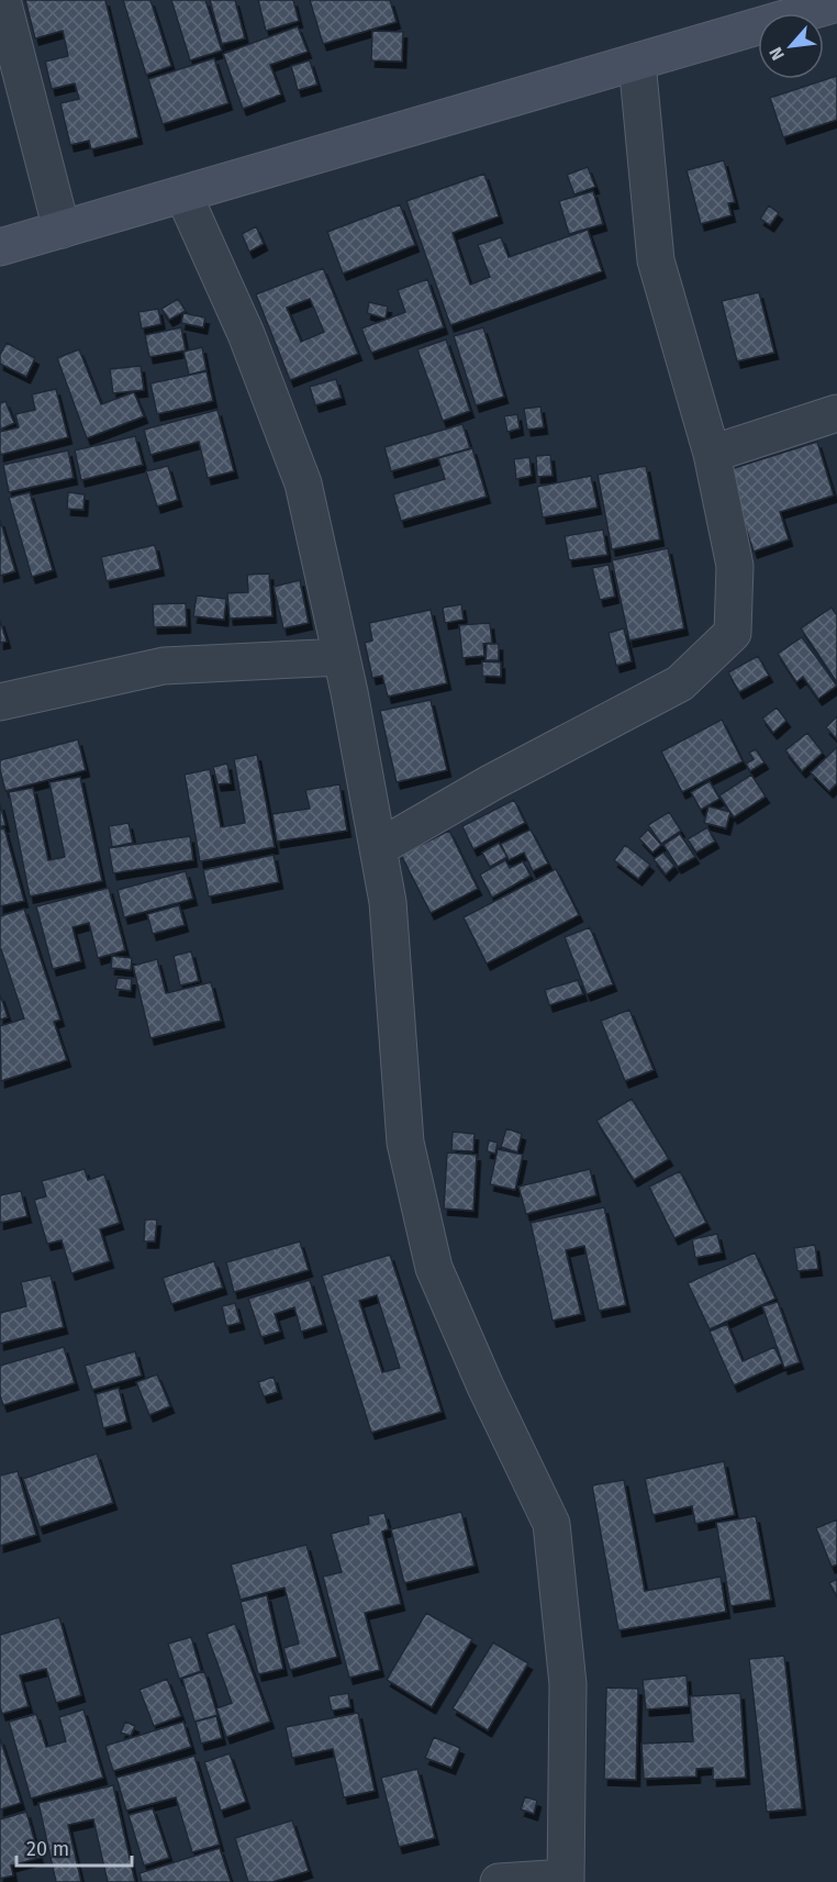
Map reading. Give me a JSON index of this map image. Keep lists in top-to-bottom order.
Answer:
{
  "scale_bar": "20 m",
  "north": "bottom left"
}
